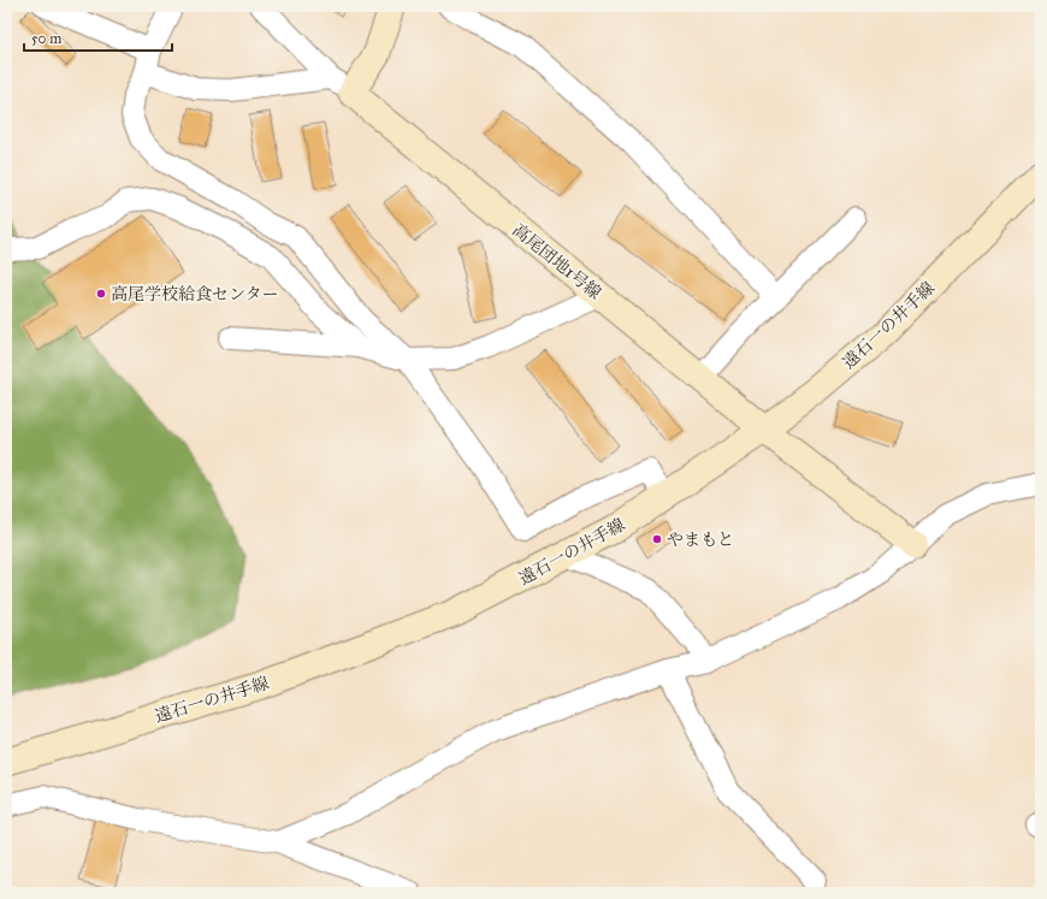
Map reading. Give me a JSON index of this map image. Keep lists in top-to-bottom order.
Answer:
{
  "streets": {
    "street": ["高尾団地1号線", "遠石一の井手線"]
  },
  "crossings": [
    ["高尾団地1号線", "遠石一の井手線"]
  ],
  "places": ["高尾学校給食センター", "やまもと"],
  "scale_bar": "50 m"
}
